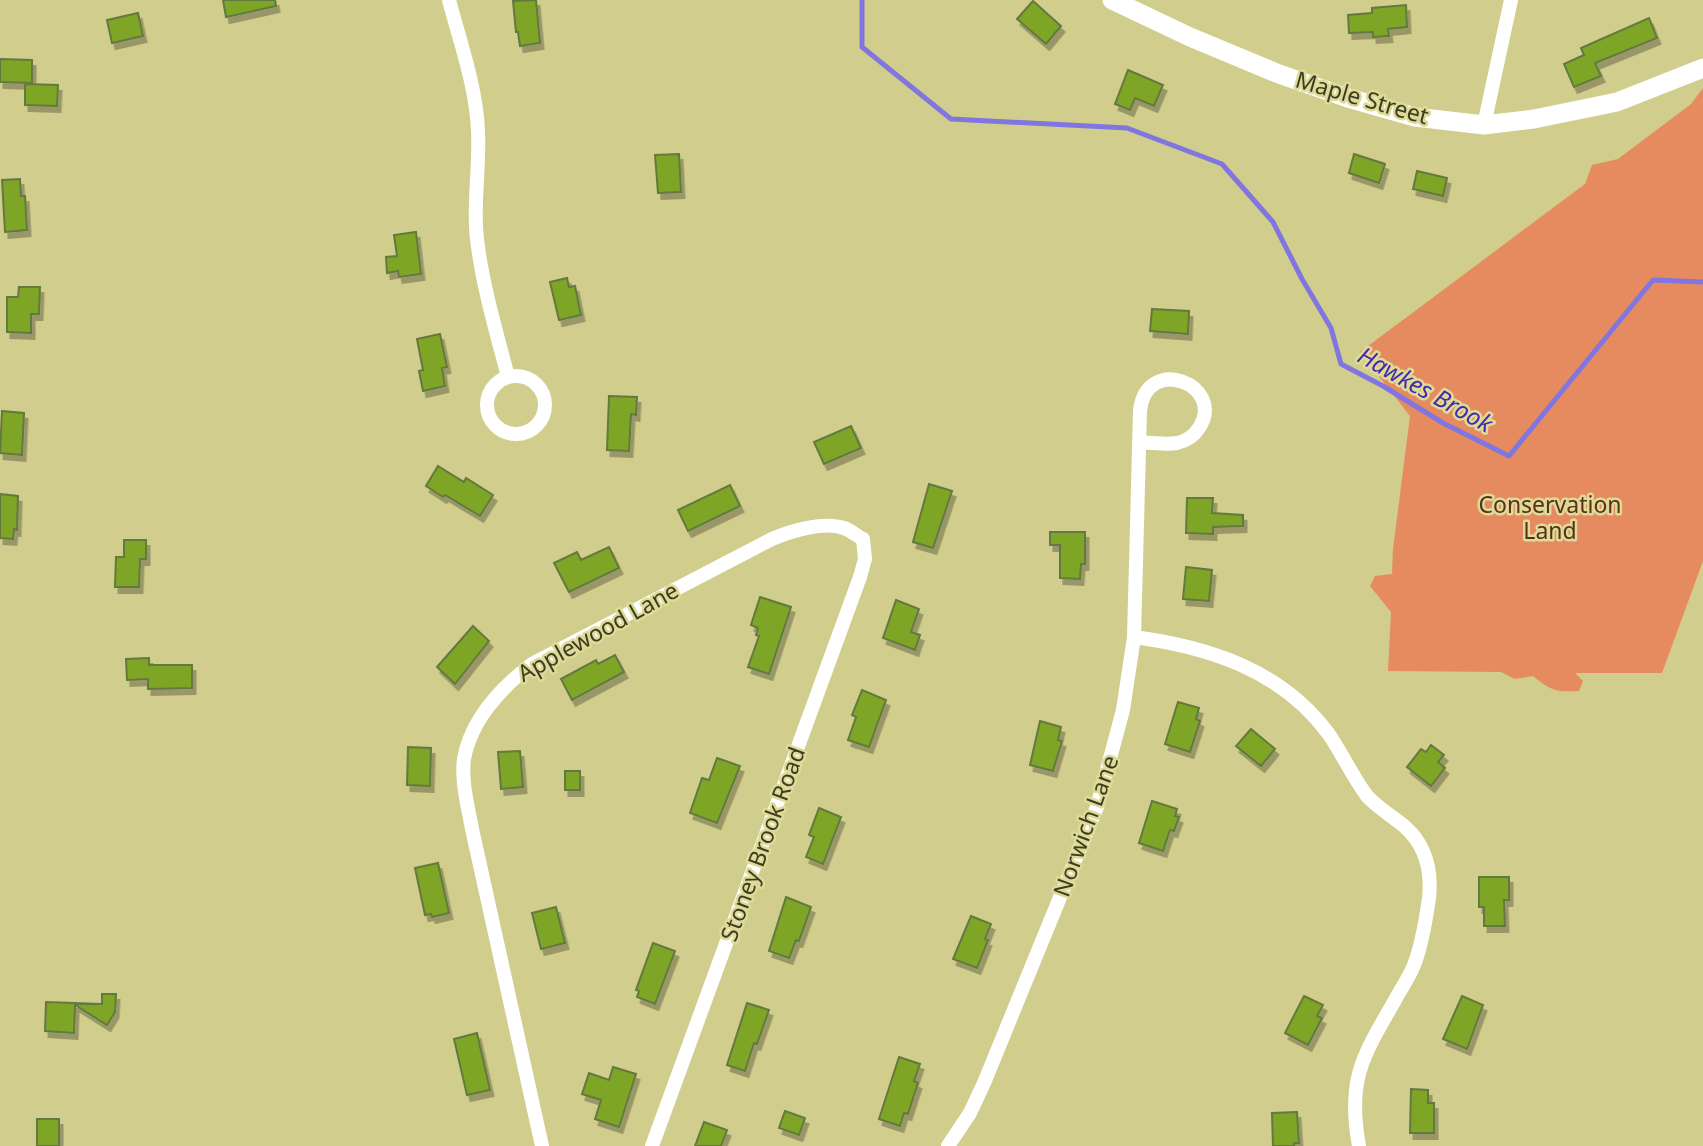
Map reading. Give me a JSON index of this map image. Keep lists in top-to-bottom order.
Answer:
{
  "streets": {
    "street": [
      "Maple Street",
      "Applewood Lane",
      "Norwich Lane",
      "Stoney Brook Road"
    ]
  },
  "crossings": [
    ["Applewood Lane", "Stoney Brook Road"]
  ],
  "water": ["Hawkes Brook"],
  "parks": ["Conservation Land"]
}
